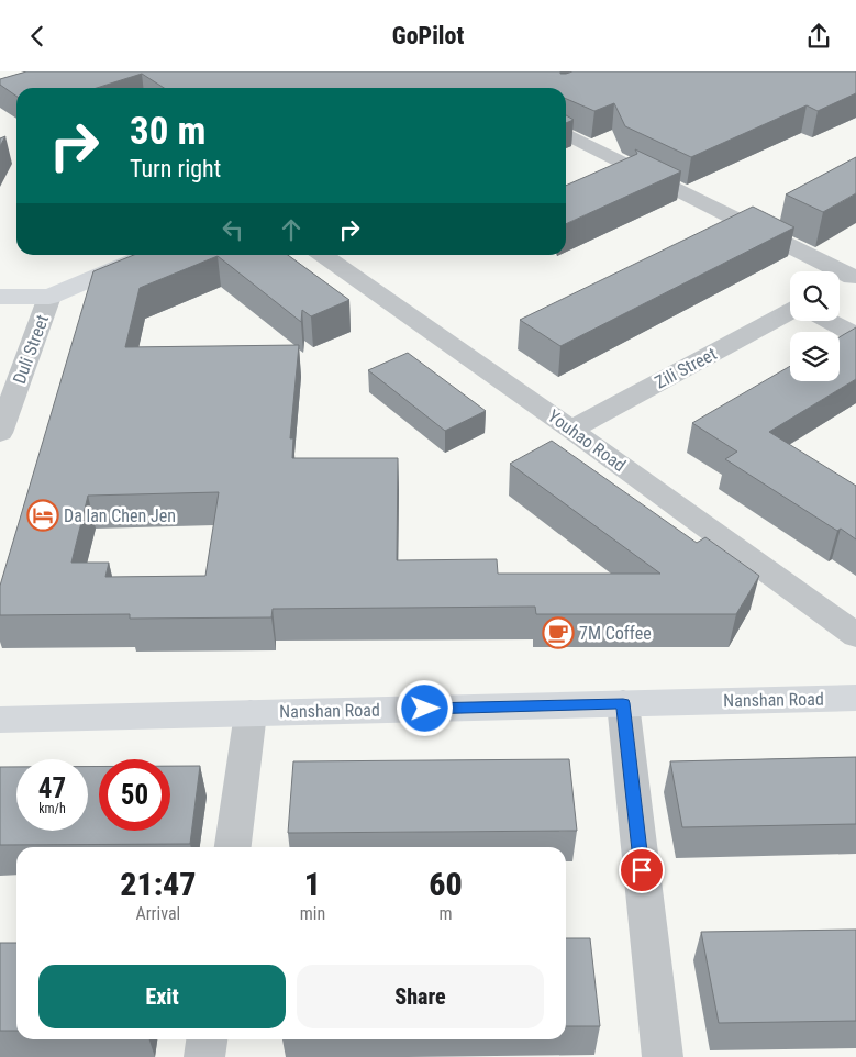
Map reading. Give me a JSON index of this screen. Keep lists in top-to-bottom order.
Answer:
{
  "streets": {
    "main road": ["Nanshan Road"],
    "street": ["Duli Street", "Zili Street", "Youhao Road"]
  },
  "crossings": [
    ["Zili Street", "Youhao Road"]
  ],
  "places": {
    "hotel": ["Da lan Chen Jen"],
    "cafe": ["7M Coffee"]
  },
  "page": {
    "header": "GoPilot",
    "turn": ["30 m", "Turn right"],
    "speed": "47 km/h",
    "limit": "50",
    "eta": [
      "21:47",
      "Arrival",
      "1",
      "min",
      "60",
      "m"
    ],
    "buttons": ["Exit", "Share"]
  }
}
